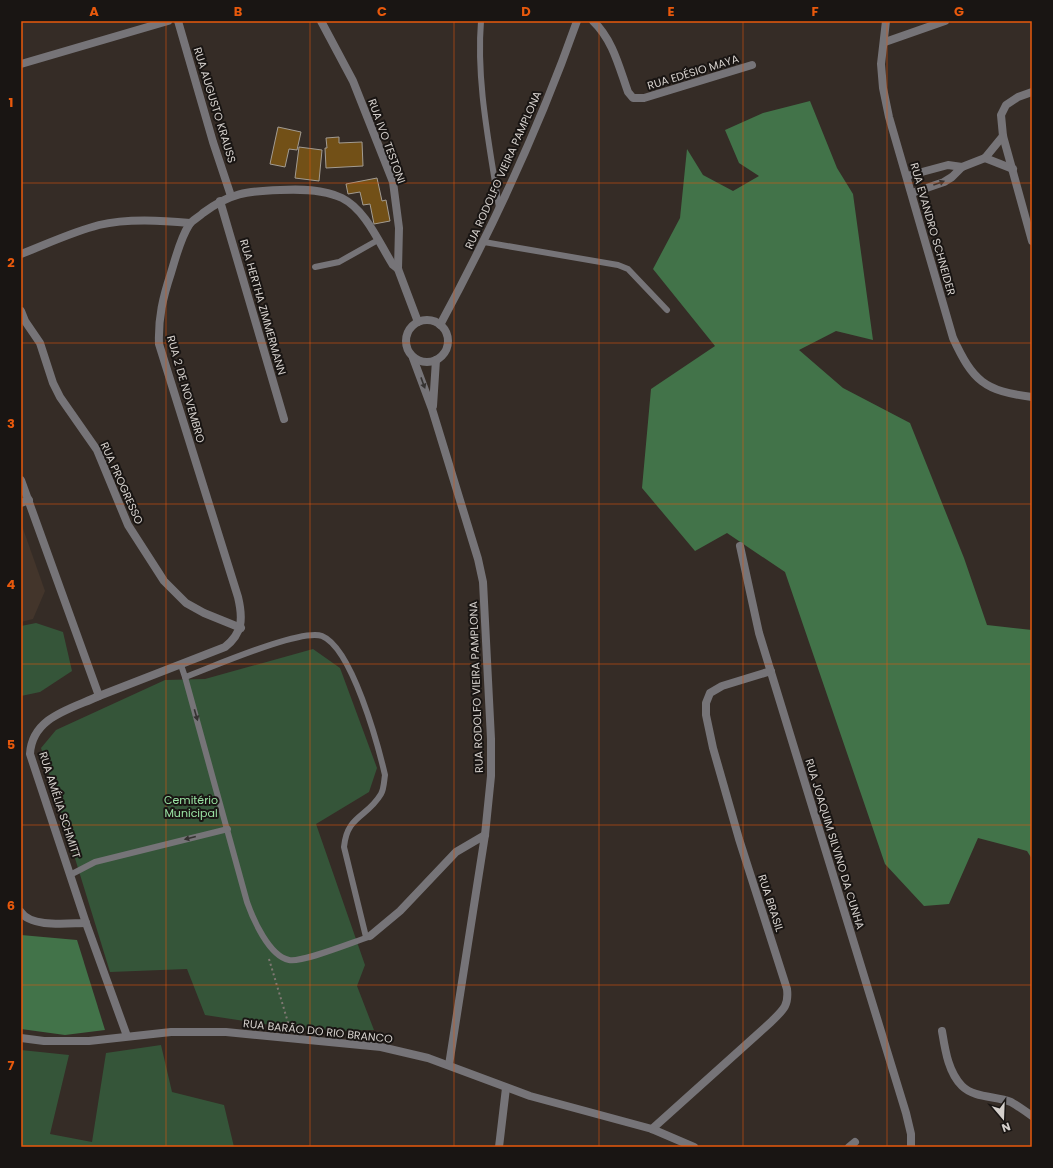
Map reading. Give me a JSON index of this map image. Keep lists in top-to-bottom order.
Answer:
{
  "streets": {
    "street": [
      "RUA EDÉSIO MAYA",
      "RUA AUGUSTO KRAUSS",
      "RUA IVO TESTONI",
      "RUA RODOLFO VIEIRA PAMPLONA",
      "RUA EVANDRO SCHNEIDER",
      "RUA HERTHA ZIMMERMANN",
      "RUA 2 DE NOVEMBRO",
      "RUA PROGRESSO",
      "RUA AMÉLIA SCHMITT",
      "RUA JOAQUIM SILVINO DA CUNHA",
      "RUA BRASIL",
      "RUA BARÃO DO RIO BRANCO"
    ]
  },
  "crossings": [
    ["RUA AUGUSTO KRAUSS", "RUA 2 DE NOVEMBRO"],
    ["RUA IVO TESTONI", "RUA RODOLFO VIEIRA PAMPLONA"],
    ["RUA IVO TESTONI", "RUA 2 DE NOVEMBRO"],
    ["RUA RODOLFO VIEIRA PAMPLONA", "RUA BARÃO DO RIO BRANCO"],
    ["RUA HERTHA ZIMMERMANN", "RUA 2 DE NOVEMBRO"],
    ["RUA 2 DE NOVEMBRO", "RUA PROGRESSO"],
    ["RUA AMÉLIA SCHMITT", "RUA BARÃO DO RIO BRANCO"],
    ["RUA JOAQUIM SILVINO DA CUNHA", "RUA BRASIL"],
    ["RUA BRASIL", "RUA BARÃO DO RIO BRANCO"]
  ],
  "parks": ["Cemitério Municipal"],
  "north": "bottom",
  "grid": {
    "columns": [
      "A",
      "B",
      "C",
      "D",
      "E",
      "F",
      "G"
    ],
    "rows": [
      "1",
      "2",
      "3",
      "4",
      "5",
      "6",
      "7"
    ]
  }
}
